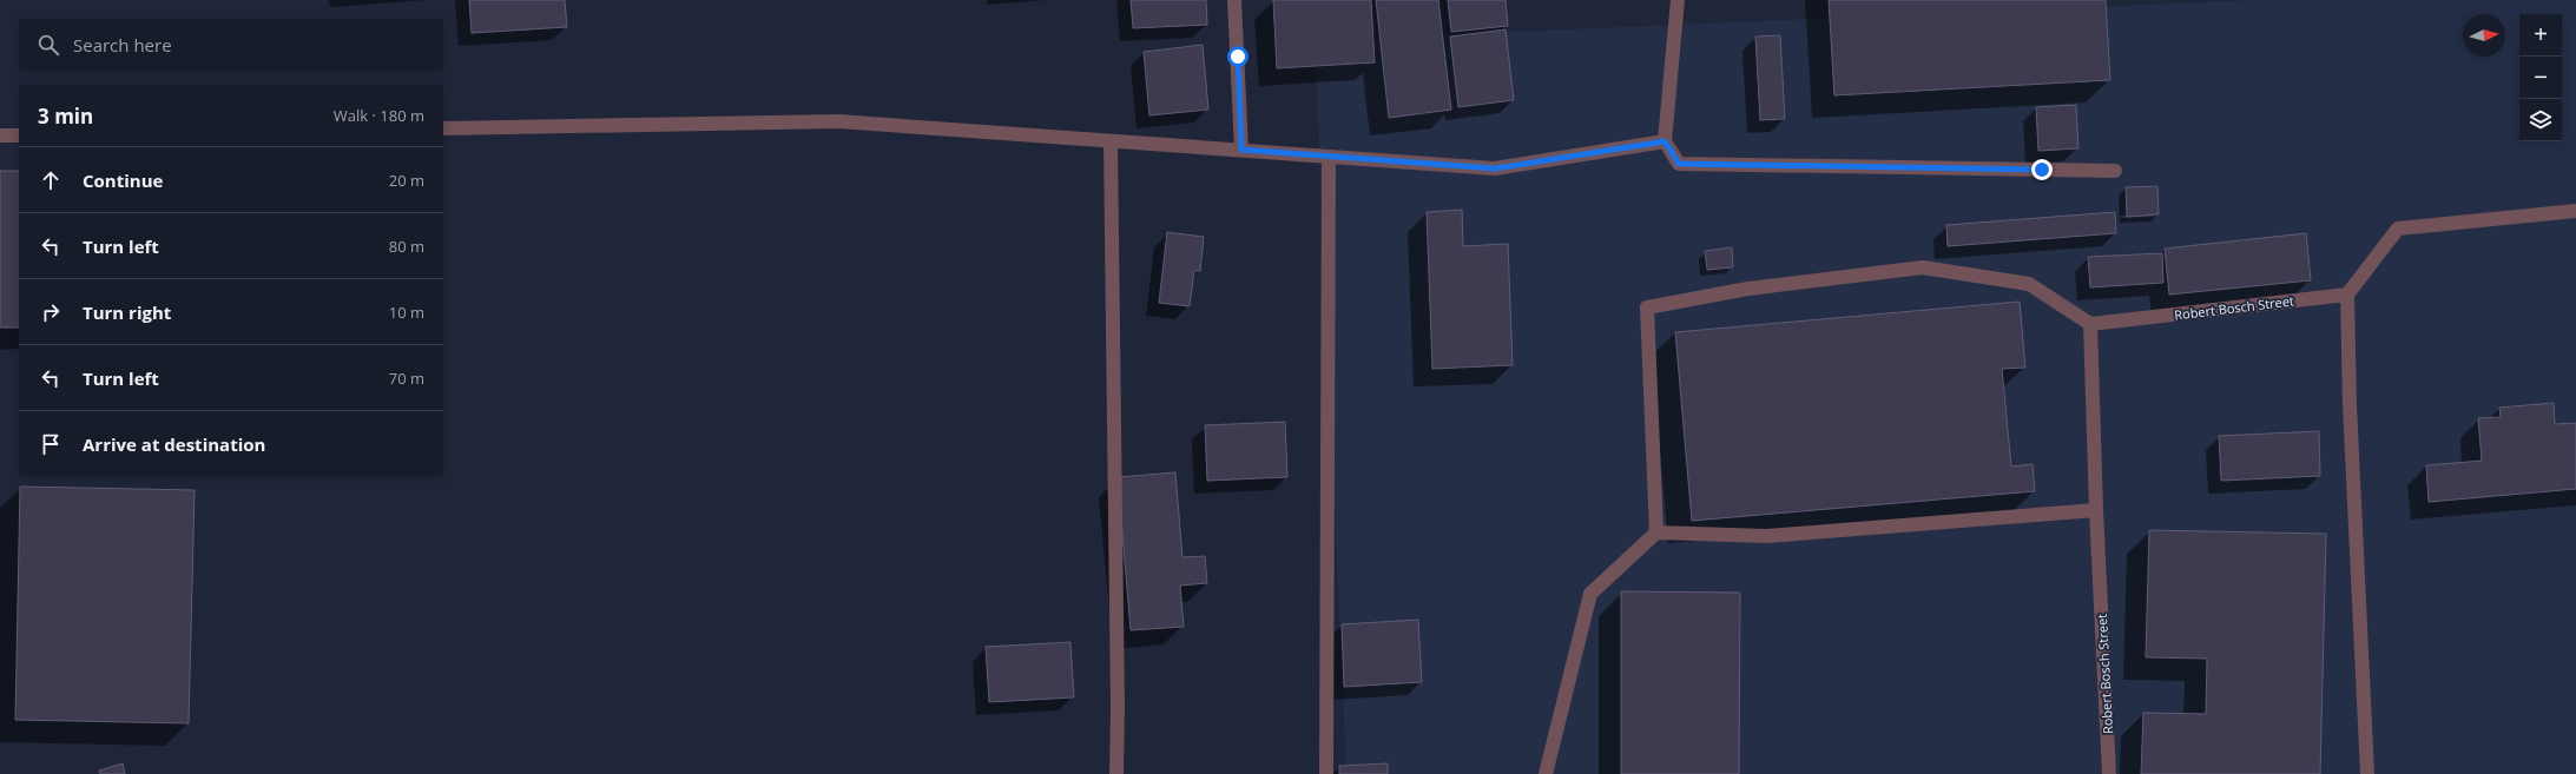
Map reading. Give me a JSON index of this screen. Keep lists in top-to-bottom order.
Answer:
{
  "streets": {
    "street": ["Robert Bosch Street"]
  },
  "north": "right",
  "page": {
    "map_buttons": ["+", "−"],
    "search": "Search here",
    "heading": ["3 min", "Walk · 180 m"],
    "list": [
      ["Continue", "20 m"],
      ["Turn left", "80 m"],
      ["Turn right", "10 m"],
      ["Turn left", "70 m"],
      "Arrive at destination"
    ]
  }
}
